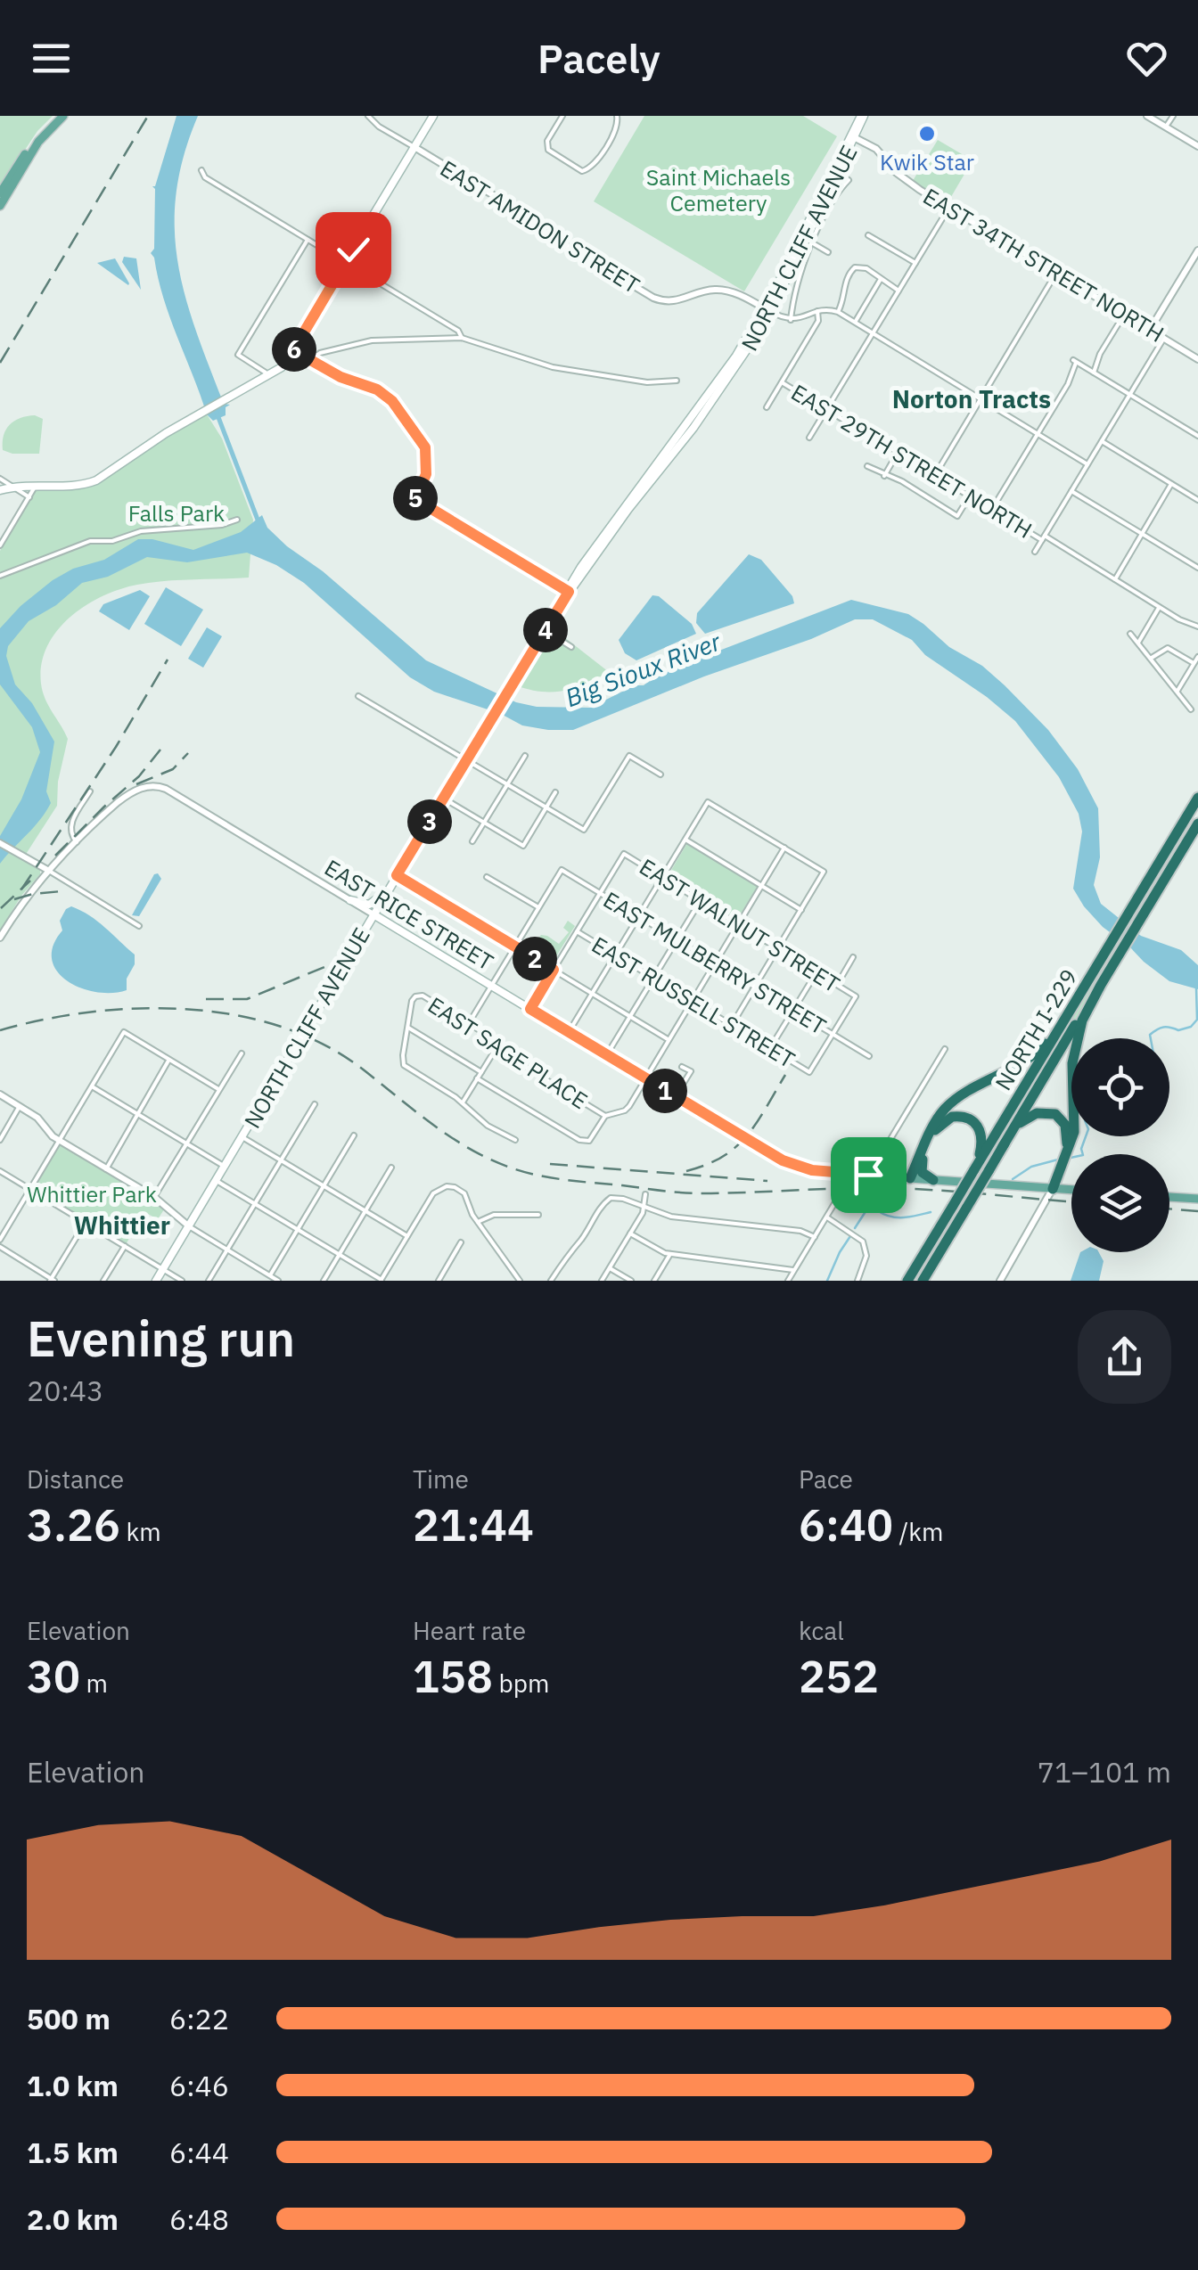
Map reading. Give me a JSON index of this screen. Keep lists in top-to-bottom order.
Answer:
{
  "streets": {
    "highway": ["NORTH I-229"],
    "main road": ["NORTH CLIFF AVENUE", "EAST RICE STREET"],
    "street": [
      "EAST AMIDON STREET",
      "EAST 34TH STREET NORTH",
      "EAST 29TH STREET NORTH",
      "EAST WALNUT STREET",
      "EAST MULBERRY STREET",
      "EAST RUSSELL STREET",
      "EAST SAGE PLACE"
    ]
  },
  "crossings": [
    ["EAST AMIDON STREET", "NORTH CLIFF AVENUE"],
    ["NORTH CLIFF AVENUE", "EAST 34TH STREET NORTH"],
    ["NORTH CLIFF AVENUE", "EAST RICE STREET"],
    ["EAST WALNUT STREET", "EAST MULBERRY STREET"],
    ["EAST WALNUT STREET", "EAST RUSSELL STREET"],
    ["EAST MULBERRY STREET", "EAST RUSSELL STREET"]
  ],
  "districts": ["Norton Tracts", "Whittier"],
  "water": ["Big Sioux River"],
  "parks": ["Saint Michaels Cemetery", "Falls Park", "Whittier Park"],
  "places": ["Kwik Star"],
  "page": {
    "header": "Pacely",
    "pins": [
      "6",
      "5",
      "4",
      "3",
      "2",
      "1"
    ],
    "heading": ["Evening run", "20:43"],
    "stats": [
      ["Distance", "3.26 km"],
      ["Time", "21:44"],
      ["Pace", "6:40 /km"],
      ["Elevation", "30 m"],
      ["Heart rate", "158 bpm"],
      ["kcal", "252"]
    ],
    "chart": ["Elevation", "71–101 m"],
    "list": [
      {
        "name": "500 m",
        "note": "6:22"
      },
      {
        "name": "1.0 km",
        "note": "6:46"
      },
      {
        "name": "1.5 km",
        "note": "6:44"
      },
      {
        "name": "2.0 km",
        "note": "6:48"
      }
    ]
  }
}
